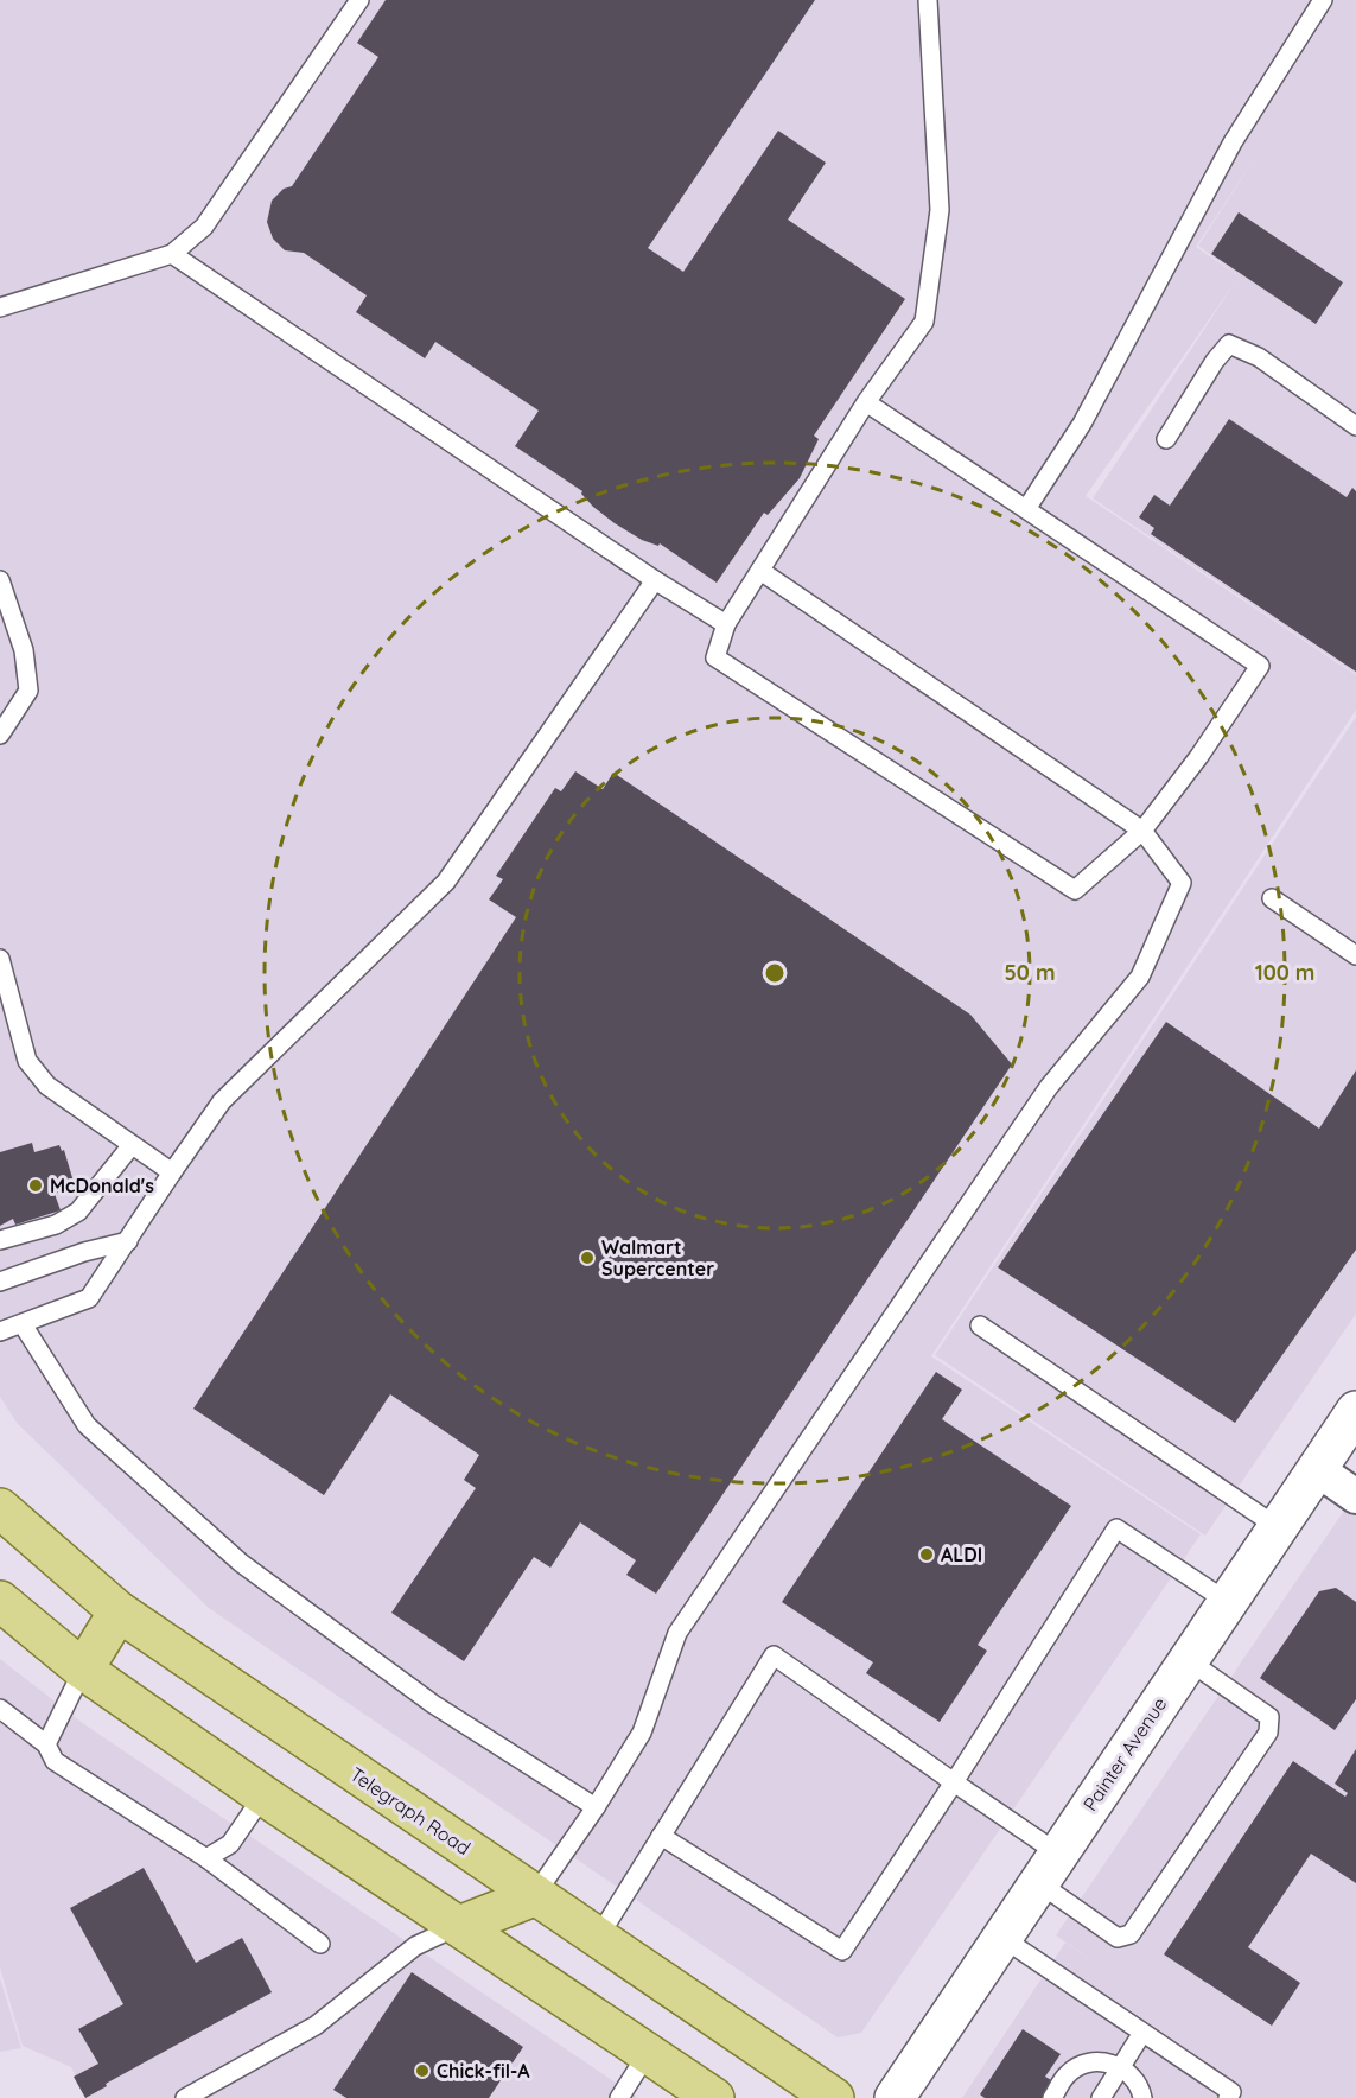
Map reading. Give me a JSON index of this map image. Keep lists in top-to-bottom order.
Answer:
{
  "streets": {
    "main road": ["Telegraph Road"],
    "street": ["Painter Avenue"]
  },
  "places": [
    "McDonald's",
    "Walmart Supercenter",
    "ALDI",
    "Chick-fil-A"
  ],
  "rings": ["50 m", "100 m"]
}
